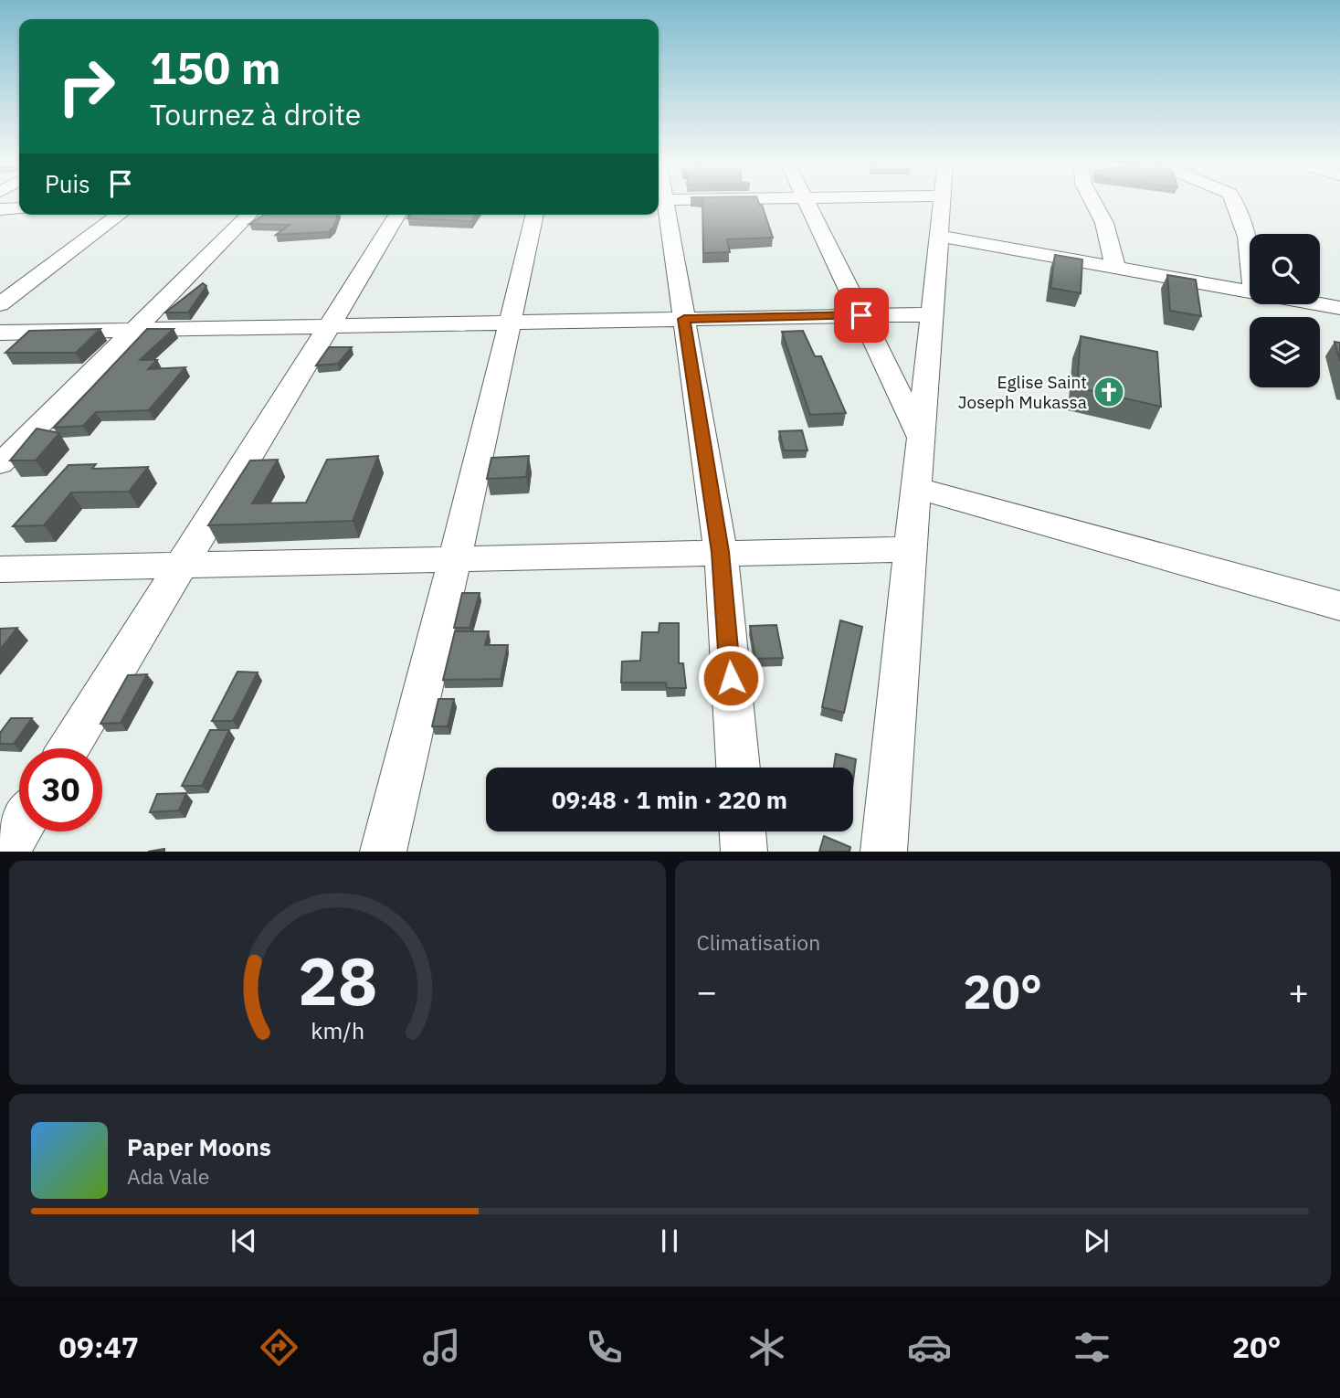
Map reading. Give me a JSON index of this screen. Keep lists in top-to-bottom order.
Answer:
{
  "places": {
    "church": ["Eglise Saint Joseph Mukassa"]
  },
  "page": {
    "turn": ["150 m", "Tournez à droite"],
    "then": "Puis",
    "limit": "30",
    "trip": "09:48 · 1 min · 220 m",
    "tile": "Climatisation",
    "heat": ["−", "20°", "+"],
    "song": ["Paper Moons", "Ada Vale"],
    "tabs": ["09:47", "20°"],
    "gauge": ["28", "km/h"]
  }
}
